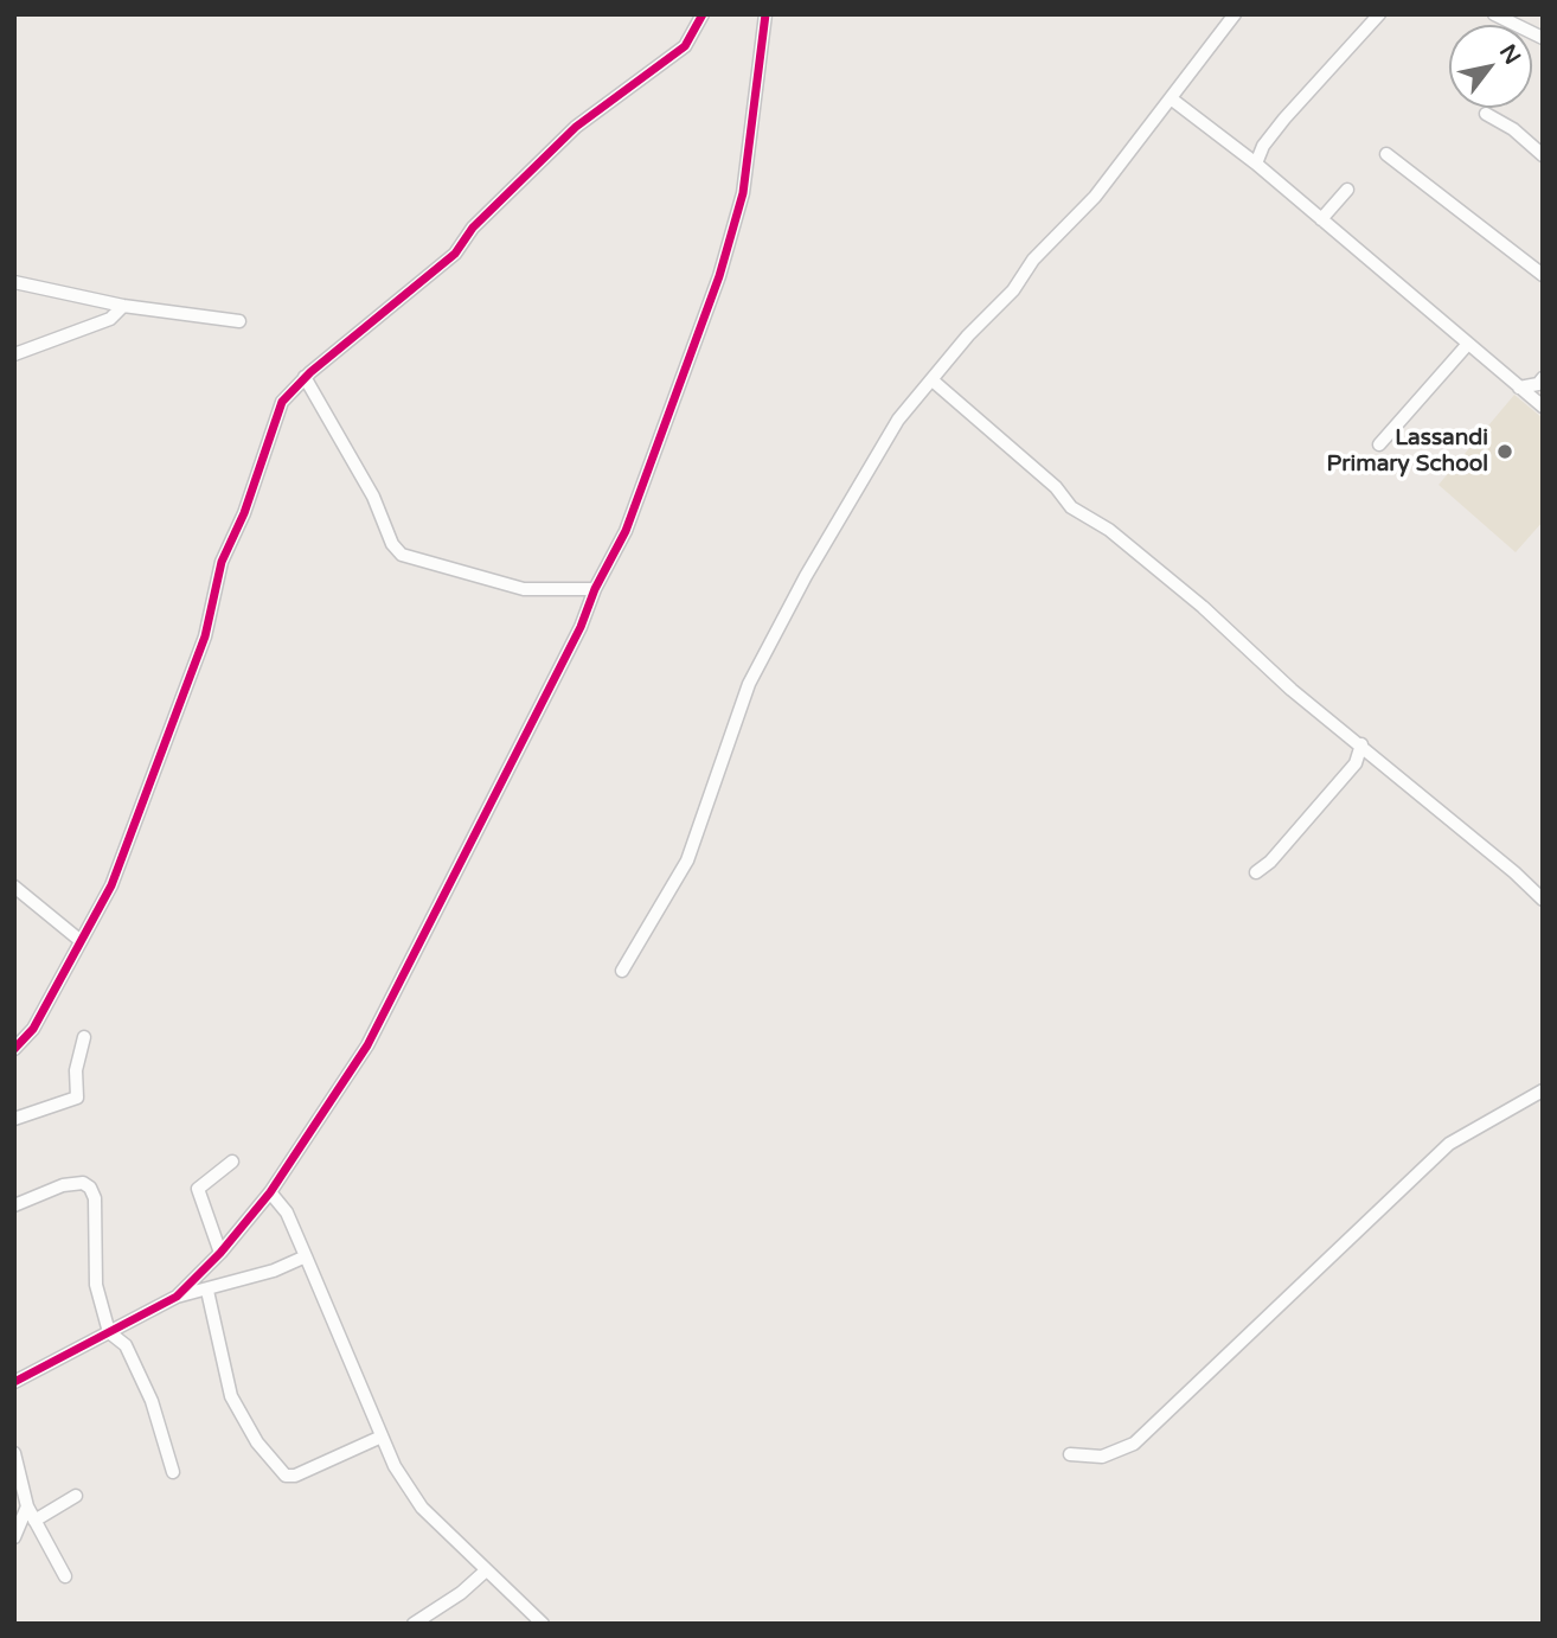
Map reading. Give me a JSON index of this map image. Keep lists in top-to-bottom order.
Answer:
{
  "places": ["Lassandi Primary School"],
  "north": "top right"
}
